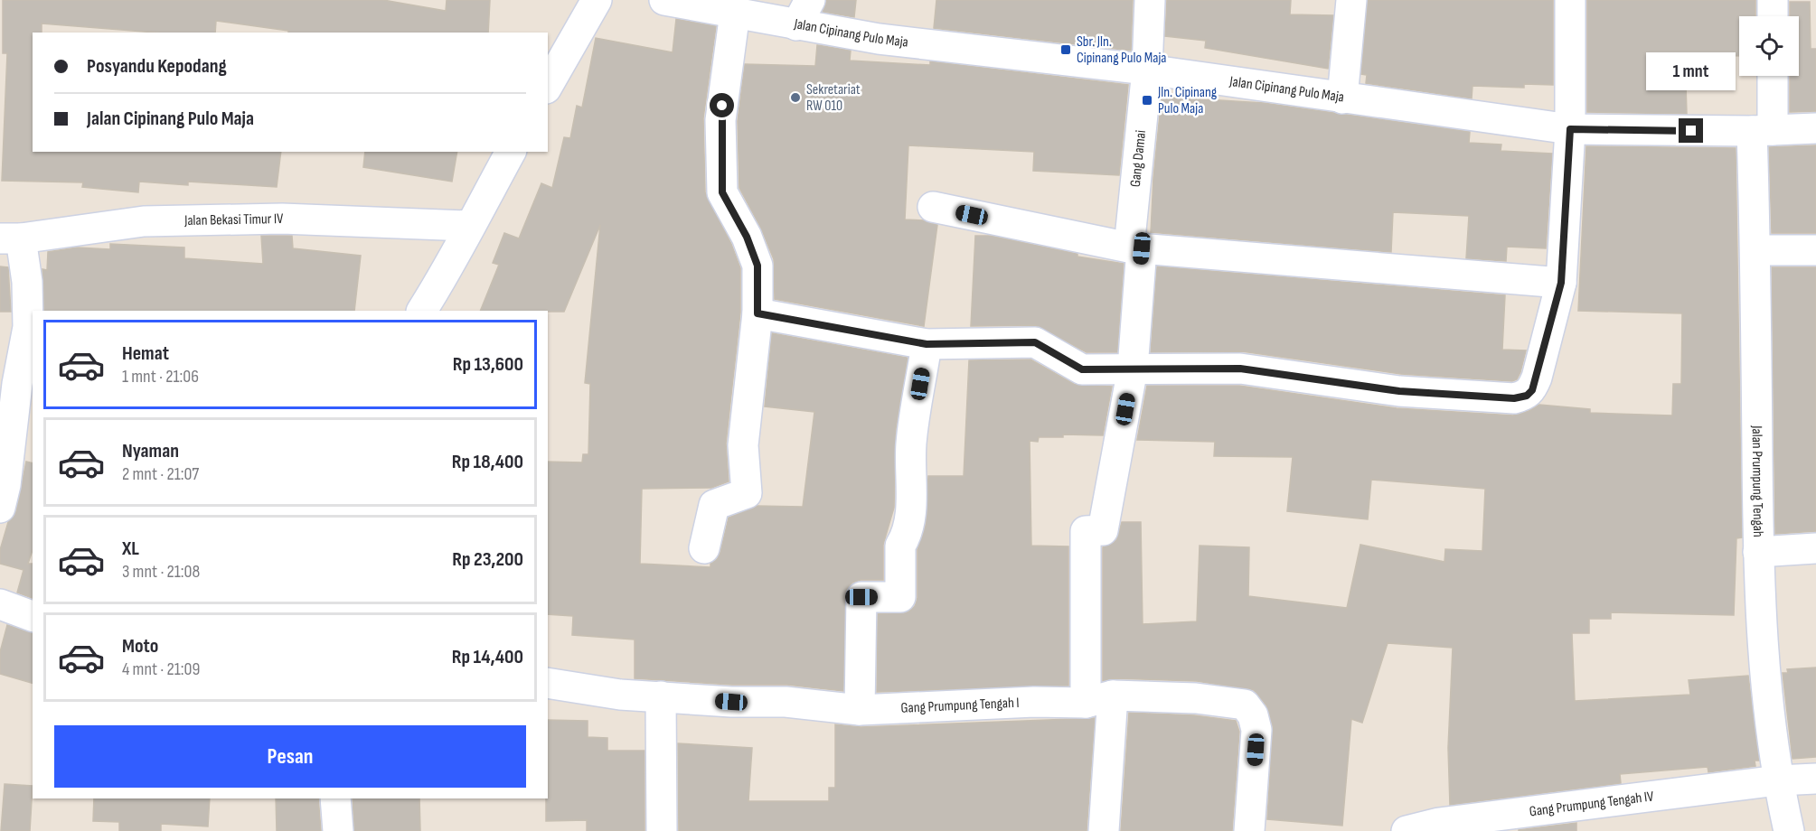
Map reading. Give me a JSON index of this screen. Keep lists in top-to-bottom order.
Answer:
{
  "streets": {
    "street": [
      "Jalan Cipinang Pulo Maja",
      "Gang Damai",
      "Jalan Bekasi Timur IV",
      "Jalan Prumpung Tengah",
      "Gang Prumpung Tengah I",
      "Gang Prumpung Tengah IV"
    ]
  },
  "crossings": [
    ["Jalan Cipinang Pulo Maja", "Gang Damai"],
    ["Jalan Cipinang Pulo Maja", "Jalan Prumpung Tengah"],
    ["Gang Damai", "Gang Prumpung Tengah I"],
    ["Jalan Prumpung Tengah", "Gang Prumpung Tengah IV"]
  ],
  "places": {
    "transit": ["Sbr. Jln. Cipinang Pulo Maja", "Jln. Cipinang Pulo Maja"],
    "other": ["Sekretariat RW 010"]
  },
  "page": {
    "banner": ["Posyandu Kepodang", "Jalan Cipinang Pulo Maja"],
    "bubble": "1 mnt",
    "list": [
      {
        "name": "Hemat",
        "note": "1 mnt · 21:06",
        "value": "Rp 13,600"
      },
      {
        "name": "Nyaman",
        "note": "2 mnt · 21:07",
        "value": "Rp 18,400"
      },
      {
        "name": "XL",
        "note": "3 mnt · 21:08",
        "value": "Rp 23,200"
      },
      {
        "name": "Moto",
        "note": "4 mnt · 21:09",
        "value": "Rp 14,400"
      }
    ],
    "buttons": "Pesan"
  }
}
